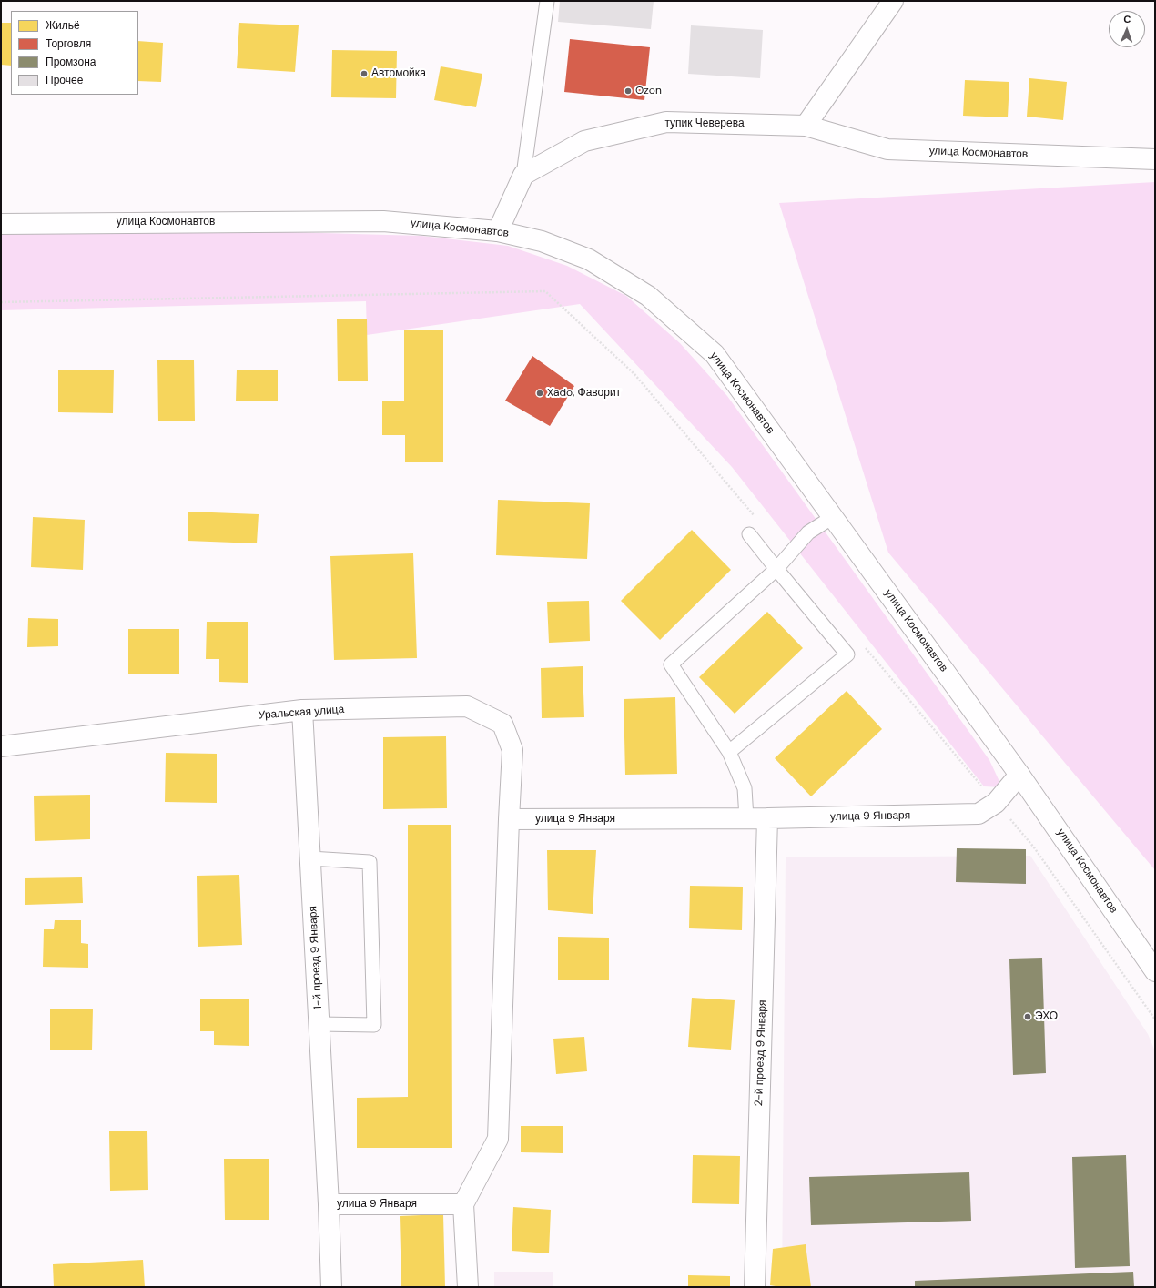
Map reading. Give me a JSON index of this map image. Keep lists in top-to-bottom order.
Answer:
{
  "streets": {
    "street": [
      "тупик Чеверева",
      "улица Космонавтов",
      "Уральская улица",
      "улица 9 Января",
      "1-й проезд 9 Января",
      "2-й проезд 9 Января"
    ]
  },
  "crossings": [
    ["тупик Чеверева", "улица Космонавтов"],
    ["улица Космонавтов", "улица 9 Января"],
    ["Уральская улица", "улица 9 Января"],
    ["Уральская улица", "1-й проезд 9 Января"],
    ["улица 9 Января", "1-й проезд 9 Января"],
    ["улица 9 Января", "2-й проезд 9 Января"]
  ],
  "places": [
    "Автомойка",
    "Ozon",
    "Xado, Фаворит",
    "ЭХО"
  ],
  "legend": [
    "Жильё",
    "Торговля",
    "Промзона",
    "Прочее"
  ],
  "north": "top"
}
